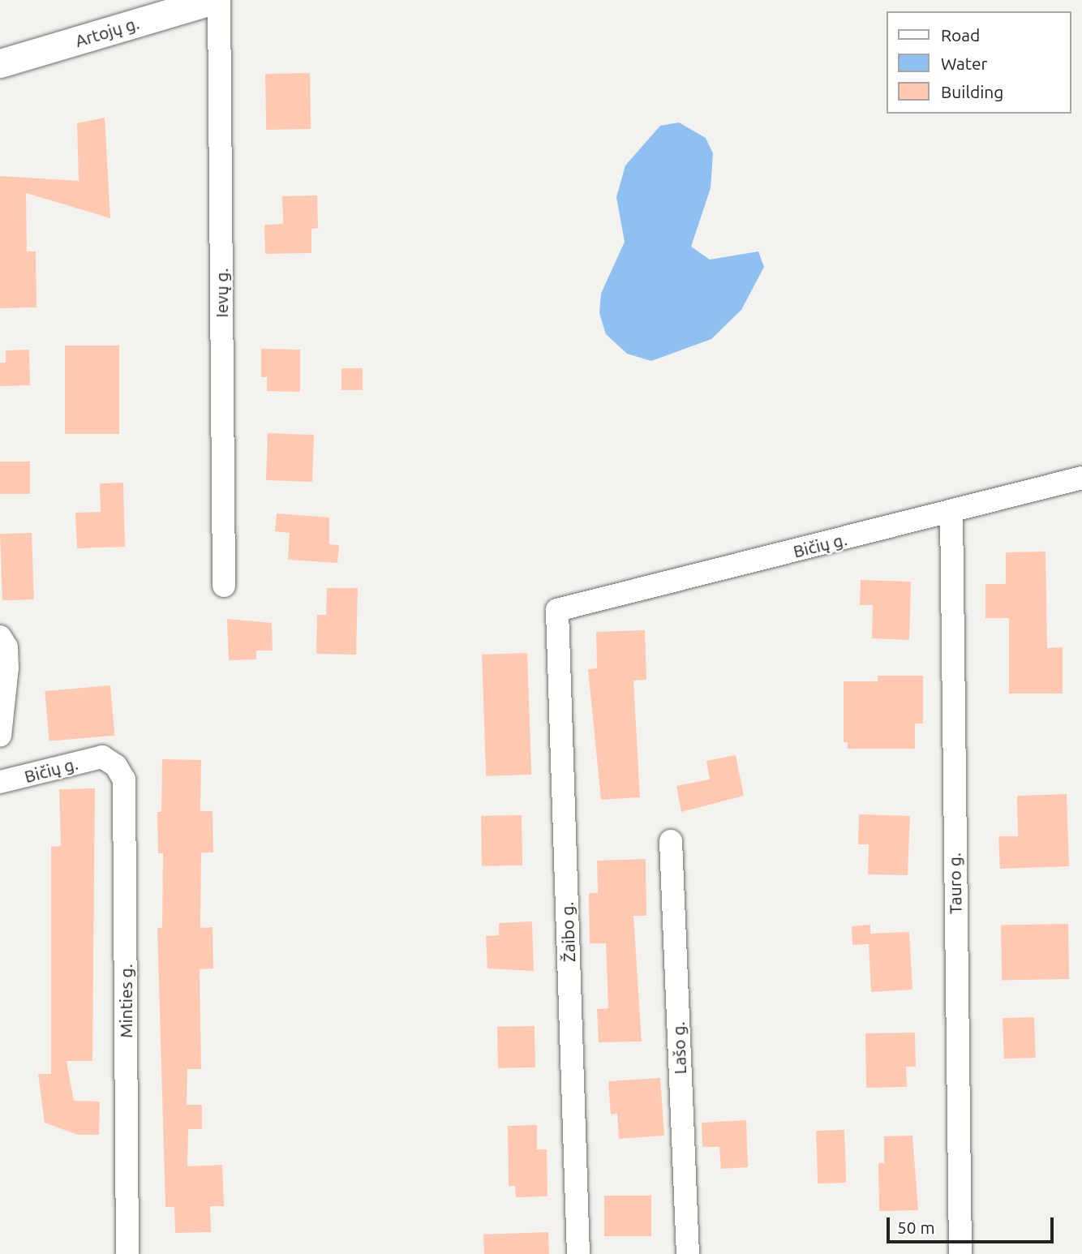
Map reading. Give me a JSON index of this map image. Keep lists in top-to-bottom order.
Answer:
{
  "streets": {
    "main road": ["Artojų g."],
    "street": [
      "Ievų g.",
      "Bičių g.",
      "Tauro g.",
      "Žaibo g.",
      "Minties g.",
      "Lašo g."
    ]
  },
  "crossings": [
    ["Bičių g.", "Tauro g."],
    ["Bičių g.", "Žaibo g."],
    ["Bičių g.", "Minties g."]
  ],
  "legend": ["Road", "Water", "Building"],
  "scale_bar": "50 m"
}
